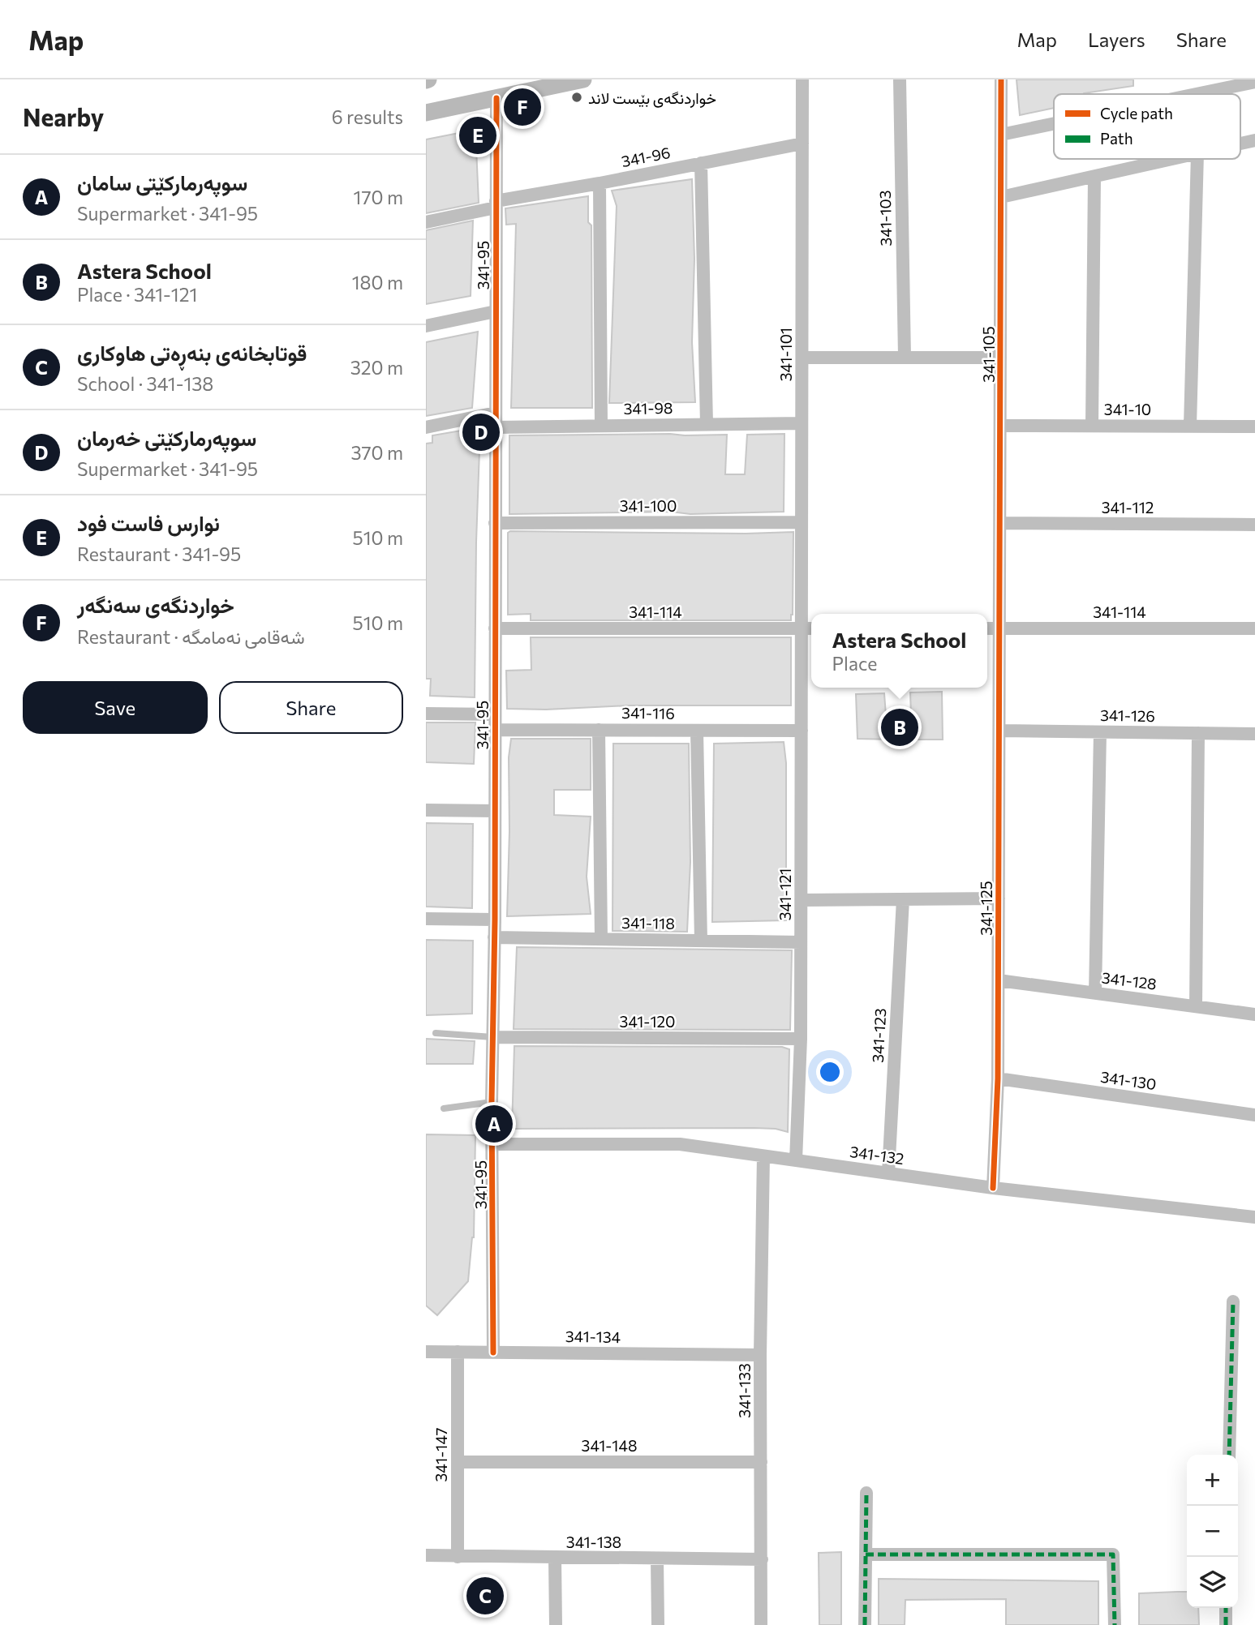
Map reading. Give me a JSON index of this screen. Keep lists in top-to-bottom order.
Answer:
{
  "streets": {
    "street": [
      "341-96",
      "341-103",
      "341-95",
      "341-101",
      "341-105",
      "341-98",
      "341-10",
      "341-100",
      "341-112",
      "341-114",
      "341-116",
      "341-126",
      "341-121",
      "341-125",
      "341-118",
      "341-128",
      "341-120",
      "341-123",
      "341-130",
      "341-132",
      "341-134",
      "341-133",
      "341-148",
      "341-147",
      "341-138"
    ]
  },
  "crossings": [
    ["341-96", "341-95"],
    ["341-96", "341-101"],
    ["341-95", "341-98"],
    ["341-95", "341-100"],
    ["341-95", "341-114"],
    ["341-95", "341-116"],
    ["341-95", "341-118"],
    ["341-95", "341-120"],
    ["341-95", "341-132"],
    ["341-95", "341-134"],
    ["341-101", "341-98"],
    ["341-101", "341-100"],
    ["341-101", "341-114"],
    ["341-101", "341-121"],
    ["341-105", "341-10"],
    ["341-105", "341-112"],
    ["341-105", "341-114"],
    ["341-105", "341-125"],
    ["341-114", "341-121"],
    ["341-114", "341-125"],
    ["341-116", "341-121"],
    ["341-126", "341-125"],
    ["341-121", "341-118"],
    ["341-121", "341-120"],
    ["341-121", "341-132"],
    ["341-125", "341-128"],
    ["341-125", "341-130"],
    ["341-125", "341-132"],
    ["341-123", "341-132"],
    ["341-132", "341-133"],
    ["341-134", "341-133"],
    ["341-134", "341-147"],
    ["341-133", "341-148"],
    ["341-133", "341-138"],
    ["341-148", "341-147"],
    ["341-147", "341-138"]
  ],
  "places": ["خواردنگەی بێست لاند"],
  "legend": ["Cycle path", "Path"],
  "page": {
    "header": "Map",
    "nav": ["Map", "Layers", "Share"],
    "heading": ["Nearby", "6 results"],
    "pins": [
      "F",
      "E",
      "D",
      "B",
      "A",
      "C"
    ],
    "list": [
      {
        "mark": "A",
        "name": "سوپەرمارکێتی سامان",
        "note": "Supermarket · 341-95",
        "value": "170 m"
      },
      {
        "mark": "B",
        "name": "Astera School",
        "note": "Place · 341-121",
        "value": "180 m"
      },
      {
        "mark": "C",
        "name": "قوتابخانەی بنەڕەتی هاوکاری",
        "note": "School · 341-138",
        "value": "320 m"
      },
      {
        "mark": "D",
        "name": "سوپەرمارکێتی خەرمان",
        "note": "Supermarket · 341-95",
        "value": "370 m"
      },
      {
        "mark": "E",
        "name": "نوارس فاست فود",
        "note": "Restaurant · 341-95",
        "value": "510 m"
      },
      {
        "mark": "F",
        "name": "خواردنگەی سەنگەر",
        "note": "Restaurant · شەقامی نەمامگە",
        "value": "510 m"
      }
    ],
    "popup": ["Astera School", "Place"],
    "buttons": ["Save", "Share"],
    "map_buttons": ["+", "−"]
  }
}
